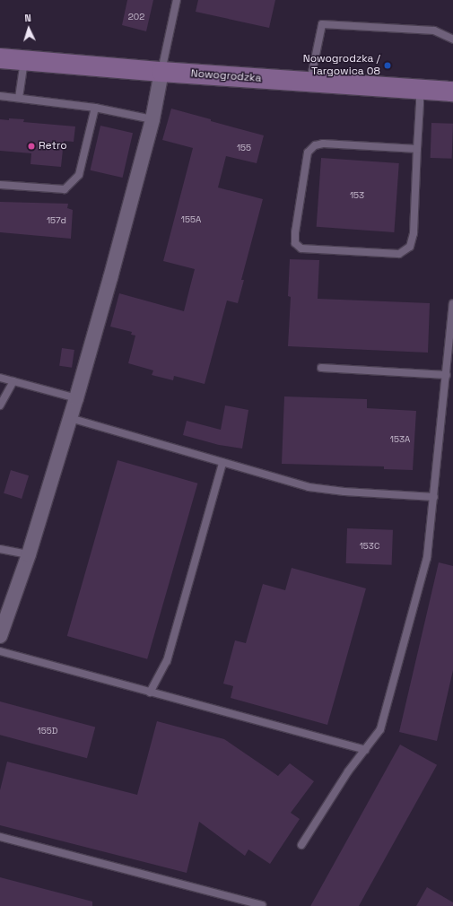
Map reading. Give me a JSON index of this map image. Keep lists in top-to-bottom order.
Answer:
{
  "streets": {
    "main road": ["Nowogrodzka"]
  },
  "places": ["Nowogrodzka / Targowica 08", "Retro"],
  "house_numbers": [
    "202",
    "155",
    "153",
    "155A",
    "157d",
    "153A",
    "153C",
    "155D"
  ],
  "north": "top"
}
